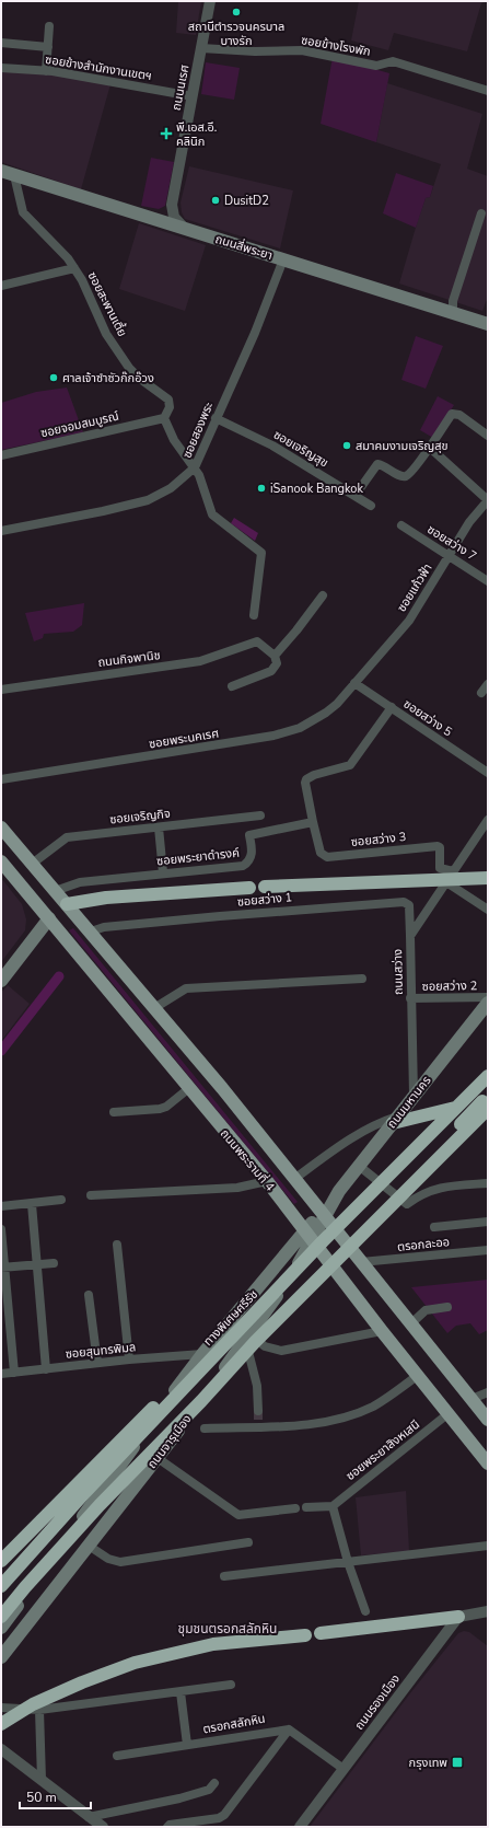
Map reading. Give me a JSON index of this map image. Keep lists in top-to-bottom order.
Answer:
{
  "streets": {
    "highway": ["ทางพิเศษศรีรัช"],
    "main road": [
      "ถนนสี่พระยา",
      "ถนนมหานคร",
      "ถนนพระรามที่ 4",
      "ถนนจารุเมือง"
    ],
    "street": [
      "ซอยข้างโรงพัก",
      "ซอยข้างสำนักงานเขตฯ",
      "ถนนนเรศ",
      "ซอยสะพานเตี้ย",
      "ซอยจอมสมบูรณ์",
      "ซอยสองพระ",
      "ซอยเจริญสุข",
      "ซอยสว่าง 7",
      "ซอยแก้วฟ้า",
      "ถนนกิจพานิช",
      "ซอยสว่าง 5",
      "ซอยพระนคเรศ",
      "ซอยเจริญกิจ",
      "ซอยสว่าง 3",
      "ซอยพระยาดำรงค์",
      "ซอยสว่าง 1",
      "ถนนสว่าง",
      "ซอยสว่าง 2",
      "ตรอกละออ",
      "ซอยสุนทรพิมล",
      "ซอยพระยาสิงหเสนี",
      "ถนนรองเมือง",
      "ตรอกสลักหิน"
    ]
  },
  "crossings": [
    ["ซอยข้างโรงพัก", "ถนนนเรศ"],
    ["ซอยข้างสำนักงานเขตฯ", "ถนนนเรศ"],
    ["ถนนสี่พระยา", "ซอยสะพานเตี้ย"],
    ["ถนนสี่พระยา", "ซอยสองพระ"],
    ["ซอยสะพานเตี้ย", "ซอยจอมสมบูรณ์"],
    ["ซอยสองพระ", "ซอยเจริญสุข"],
    ["ซอยสว่าง 7", "ซอยแก้วฟ้า"],
    ["ซอยแก้วฟ้า", "ซอยสว่าง 5"],
    ["ซอยแก้วฟ้า", "ซอยพระนคเรศ"],
    ["ซอยสว่าง 5", "ซอยพระนคเรศ"],
    ["ซอยเจริญกิจ", "ถนนพระรามที่ 4"],
    ["ซอยสว่าง 3", "ซอยพระยาดำรงค์"],
    ["ซอยสว่าง 3", "ถนนสว่าง"],
    ["ซอยพระยาดำรงค์", "ถนนพระรามที่ 4"],
    ["ซอยสว่าง 1", "ถนนสว่าง"],
    ["ซอยสว่าง 1", "ถนนพระรามที่ 4"],
    ["ถนนสว่าง", "ซอยสว่าง 2"],
    ["ถนนสว่าง", "ถนนมหานคร"],
    ["ถนนมหานคร", "ถนนพระรามที่ 4"],
    ["ถนนมหานคร", "ถนนจารุเมือง"],
    ["ถนนพระรามที่ 4", "ตรอกละออ"],
    ["ถนนพระรามที่ 4", "ถนนจารุเมือง"],
    ["ถนนพระรามที่ 4", "ซอยพระยาสิงหเสนี"],
    ["ซอยสุนทรพิมล", "ถนนจารุเมือง"]
  ],
  "districts": ["ชุมชนตรอกสลักหิน"],
  "places": {
    "other": [
      "สถานีตำรวจนครบาล บางรัก",
      "DusitD2",
      "ศาลเจ้าซำซัวก๊กอ๊วง",
      "สมาคมงามเจริญสุข",
      "iSanook Bangkok"
    ],
    "health": ["พี.เอส.อี. คลินิก"],
    "transit": ["กรุงเทพ"]
  },
  "scale_bar": "50 m"
}
